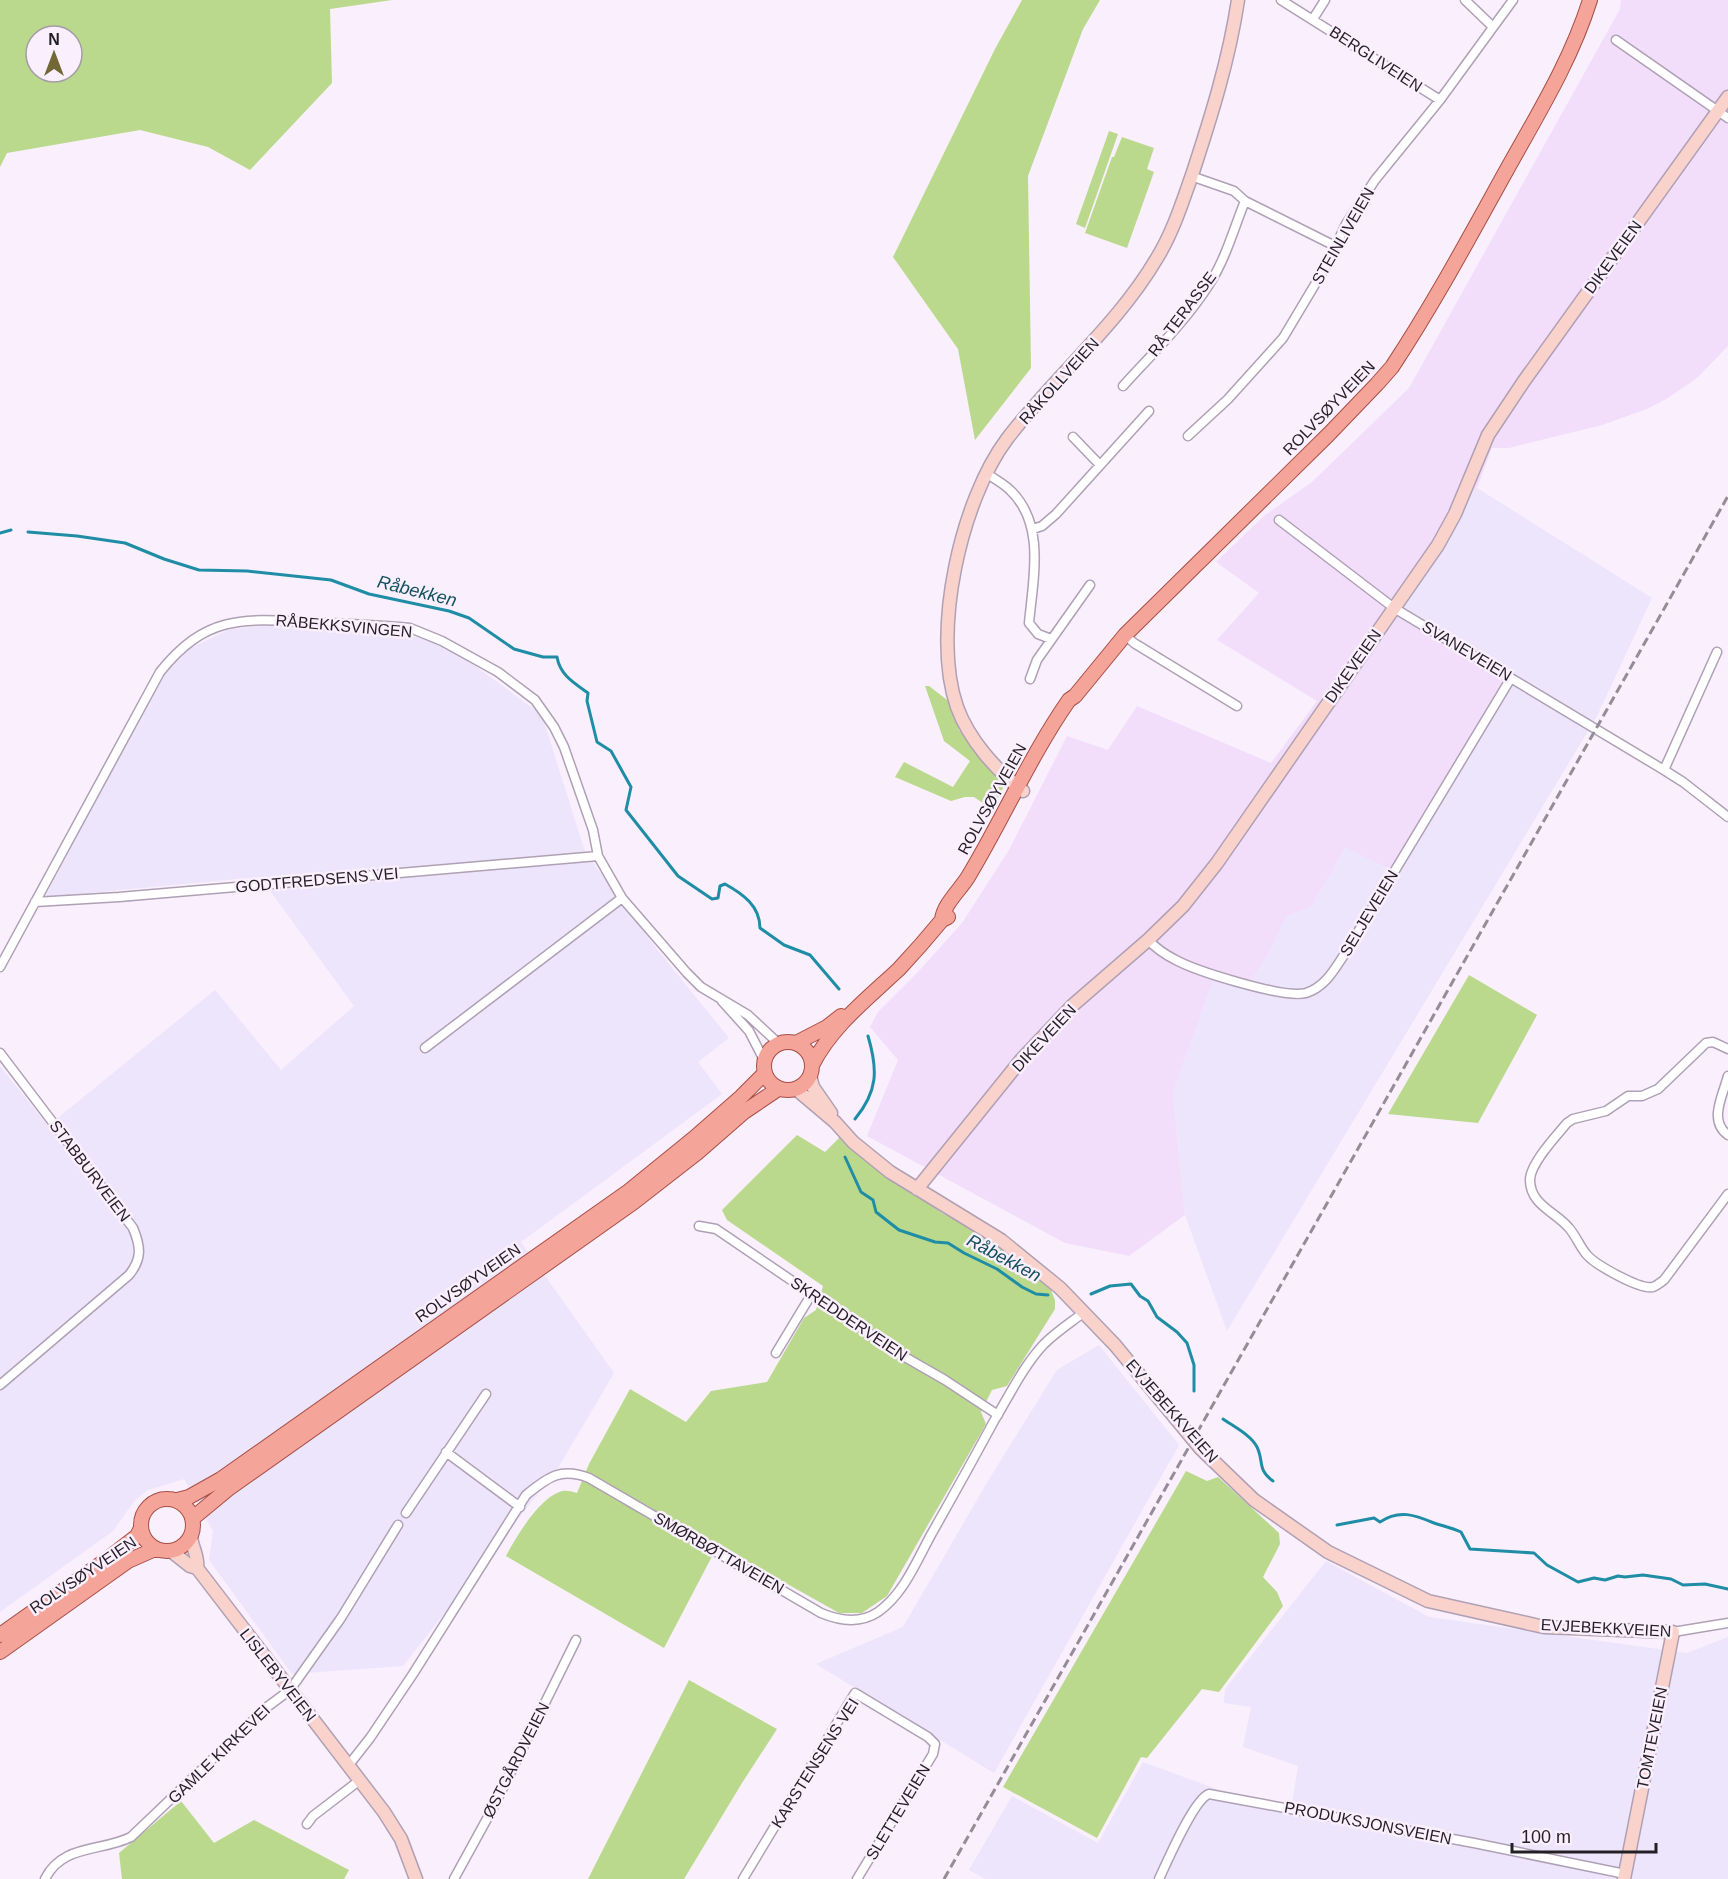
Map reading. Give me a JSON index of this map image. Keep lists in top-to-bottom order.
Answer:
{
  "streets": {
    "main road": ["ROLVSØYVEIEN"],
    "street": [
      "BERGLIVEIEN",
      "STEINLIVEIEN",
      "DIKEVEIEN",
      "RÅ TERASSE",
      "RÅKOLLVEIEN",
      "RÅBEKKSVINGEN",
      "SVANEVEIEN",
      "GODTFREDSENS VEI",
      "SELJEVEIEN",
      "STABBURVEIEN",
      "SKREDDERVEIEN",
      "EVJEBEKKVEIEN",
      "SMØRBØTTAVEIEN",
      "LISLEBYVEIEN",
      "TOMTEVEIEN",
      "GAMLE KIRKEVEI",
      "ØSTGÅRDVEIEN",
      "KARSTENSENS VEI",
      "SLETTEVEIEN",
      "PRODUKSJONSVEIEN"
    ]
  },
  "crossings": [
    ["BERGLIVEIEN", "STEINLIVEIEN"],
    ["DIKEVEIEN", "SVANEVEIEN"],
    ["DIKEVEIEN", "SELJEVEIEN"],
    ["DIKEVEIEN", "EVJEBEKKVEIEN"],
    ["RÅKOLLVEIEN", "ROLVSØYVEIEN"],
    ["ROLVSØYVEIEN", "RÅBEKKSVINGEN"],
    ["ROLVSØYVEIEN", "EVJEBEKKVEIEN"],
    ["ROLVSØYVEIEN", "LISLEBYVEIEN"],
    ["RÅBEKKSVINGEN", "GODTFREDSENS VEI"],
    ["RÅBEKKSVINGEN", "EVJEBEKKVEIEN"],
    ["SVANEVEIEN", "SELJEVEIEN"],
    ["SKREDDERVEIEN", "SMØRBØTTAVEIEN"],
    ["EVJEBEKKVEIEN", "SMØRBØTTAVEIEN"],
    ["EVJEBEKKVEIEN", "TOMTEVEIEN"],
    ["SMØRBØTTAVEIEN", "LISLEBYVEIEN"],
    ["LISLEBYVEIEN", "GAMLE KIRKEVEI"],
    ["TOMTEVEIEN", "PRODUKSJONSVEIEN"],
    ["KARSTENSENS VEI", "SLETTEVEIEN"]
  ],
  "water": ["Råbekken"],
  "scale_bar": "100 m",
  "north": "top"
}
